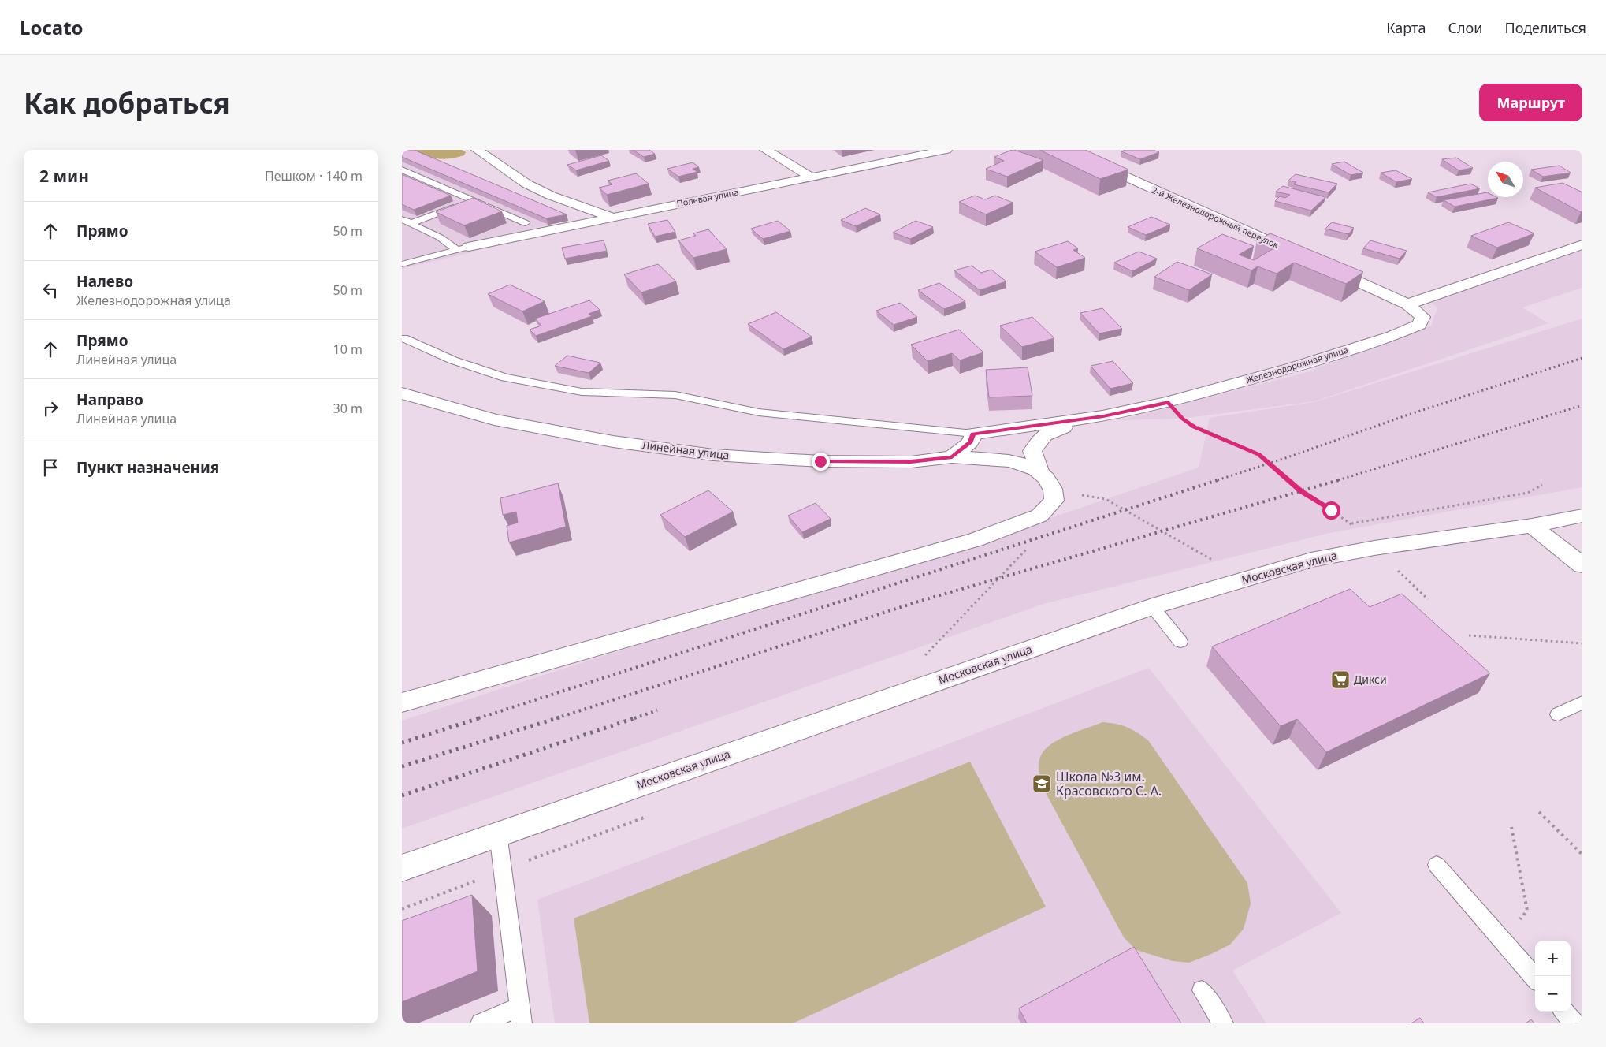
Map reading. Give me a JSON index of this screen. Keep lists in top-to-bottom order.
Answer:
{
  "streets": {
    "street": [
      "Полевая улица",
      "2-й Железнодорожный переулок",
      "Железнодорожная улица",
      "Линейная улица",
      "Московская улица"
    ]
  },
  "places": {
    "supermarket": ["Дикси"],
    "school or university": ["Школа №3 им. Красовского С. А."]
  },
  "north": "top left",
  "page": {
    "header": "Locato",
    "nav": ["Карта", "Слои", "Поделиться"],
    "buttons": "Маршрут",
    "title": "Как добраться",
    "heading": ["2 мин", "Пешком · 140 m"],
    "list": [
      ["Прямо", "50 m"],
      ["Налево", "Железнодорожная улица", "50 m"],
      ["Прямо", "Линейная улица", "10 m"],
      ["Направо", "Линейная улица", "30 m"],
      "Пункт назначения"
    ],
    "map_buttons": ["+", "−"]
  }
}
